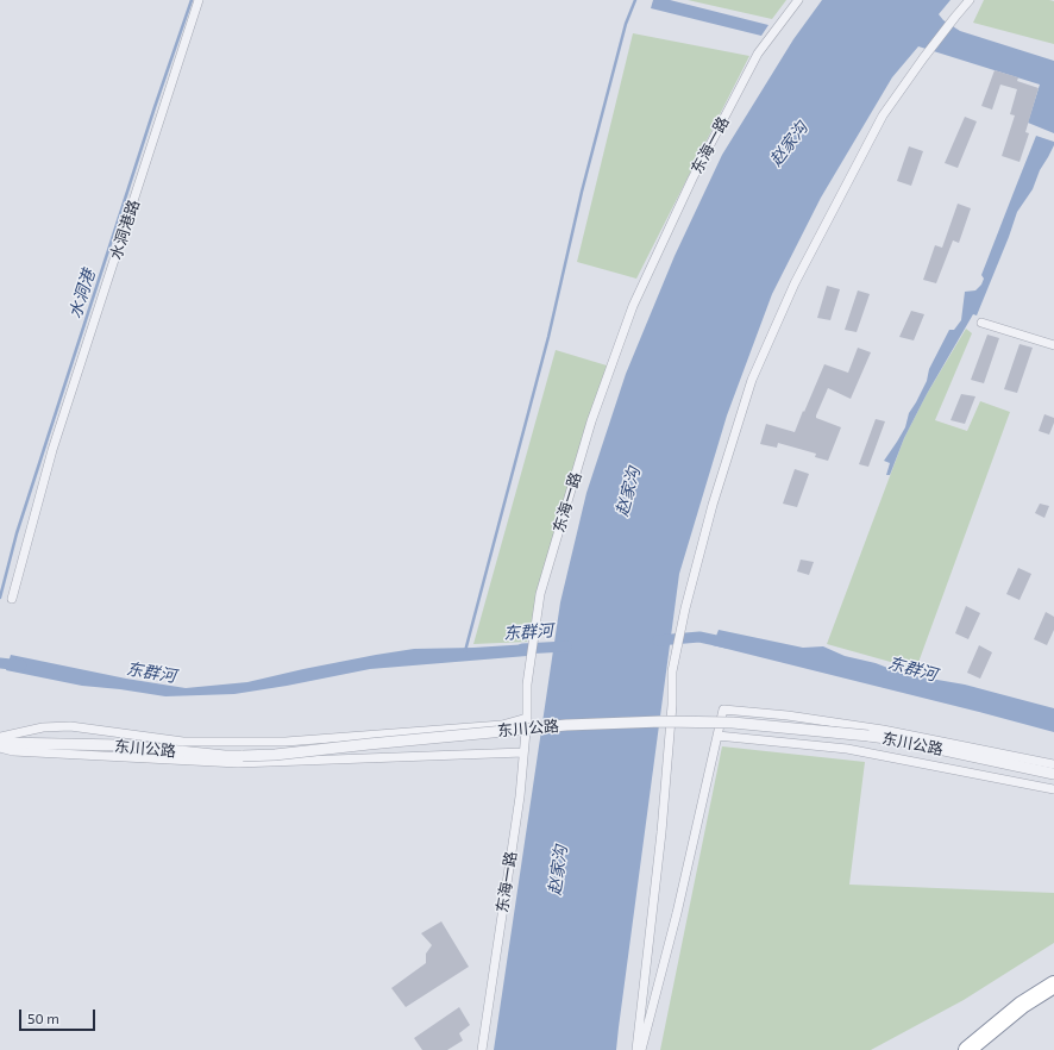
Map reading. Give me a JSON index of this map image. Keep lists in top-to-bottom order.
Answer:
{
  "streets": {
    "street": ["东海一路", "水洞港路", "东川公路"]
  },
  "water": ["赵家沟", "水洞港", "东群河"],
  "scale_bar": "50 m"
}
